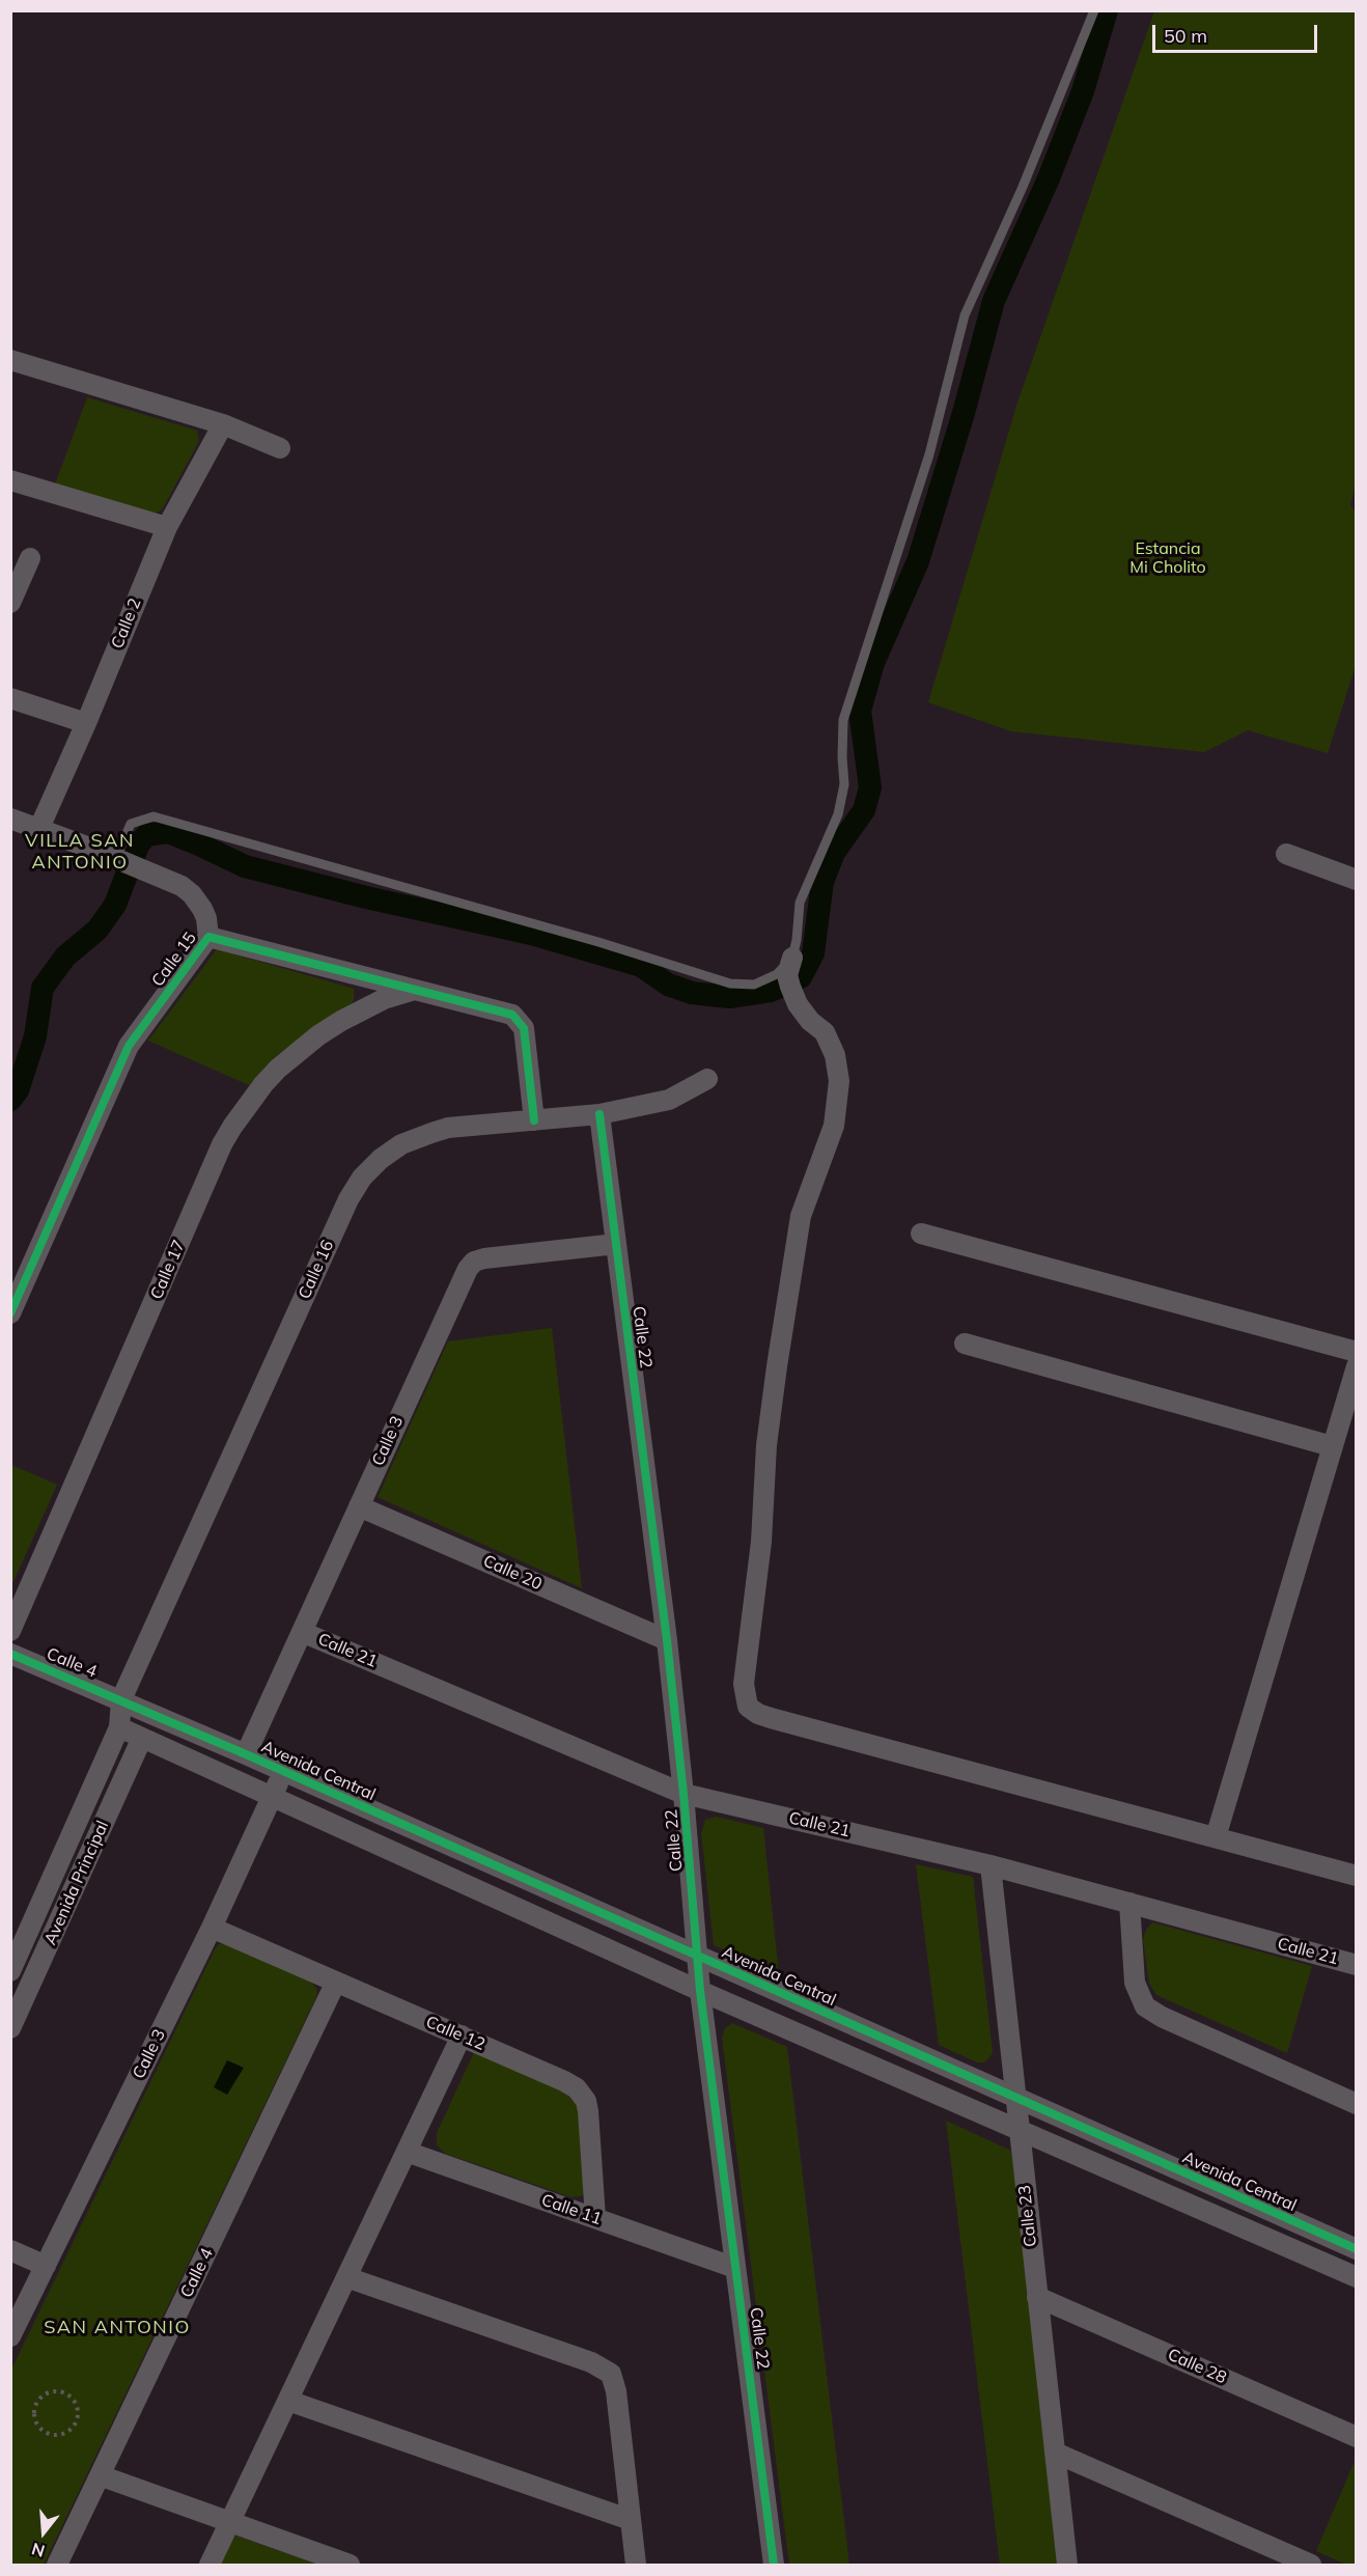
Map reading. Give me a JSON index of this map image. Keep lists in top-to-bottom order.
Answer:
{
  "streets": {
    "street": [
      "Calle 2",
      "Calle 15",
      "Calle 17",
      "Calle 16",
      "Calle 22",
      "Calle 3",
      "Calle 20",
      "Calle 21",
      "Calle 4",
      "Avenida Central",
      "Avenida Principal",
      "Calle 12",
      "Calle 11",
      "Calle 23",
      "Calle 28"
    ]
  },
  "crossings": [
    ["Calle 2", "Calle 15"],
    ["Calle 15", "Calle 17"],
    ["Calle 15", "Calle 16"],
    ["Calle 16", "Calle 22"],
    ["Calle 16", "Calle 4"],
    ["Calle 16", "Avenida Central"],
    ["Calle 16", "Avenida Principal"],
    ["Calle 22", "Calle 3"],
    ["Calle 22", "Calle 20"],
    ["Calle 22", "Calle 21"],
    ["Calle 22", "Avenida Central"],
    ["Calle 22", "Calle 11"],
    ["Calle 3", "Calle 20"],
    ["Calle 3", "Calle 21"],
    ["Calle 3", "Avenida Central"],
    ["Calle 3", "Calle 12"],
    ["Calle 21", "Calle 23"],
    ["Calle 4", "Avenida Central"],
    ["Calle 4", "Avenida Principal"],
    ["Calle 4", "Calle 12"],
    ["Avenida Central", "Avenida Principal"],
    ["Avenida Central", "Calle 23"],
    ["Calle 12", "Calle 11"],
    ["Calle 23", "Calle 28"]
  ],
  "districts": ["VILLA SAN ANTONIO", "SAN ANTONIO"],
  "parks": ["Estancia Mi Cholito"],
  "scale_bar": "50 m",
  "north": "bottom"
}
